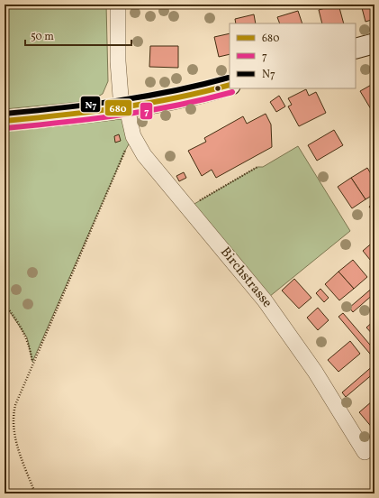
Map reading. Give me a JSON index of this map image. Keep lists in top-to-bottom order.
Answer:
{
  "streets": {
    "street": ["Birchstrasse"]
  },
  "lines": ["transit line N7", "transit line 680", "transit line 7"],
  "legend": ["680", "7", "N7"],
  "scale_bar": "50 m"
}
